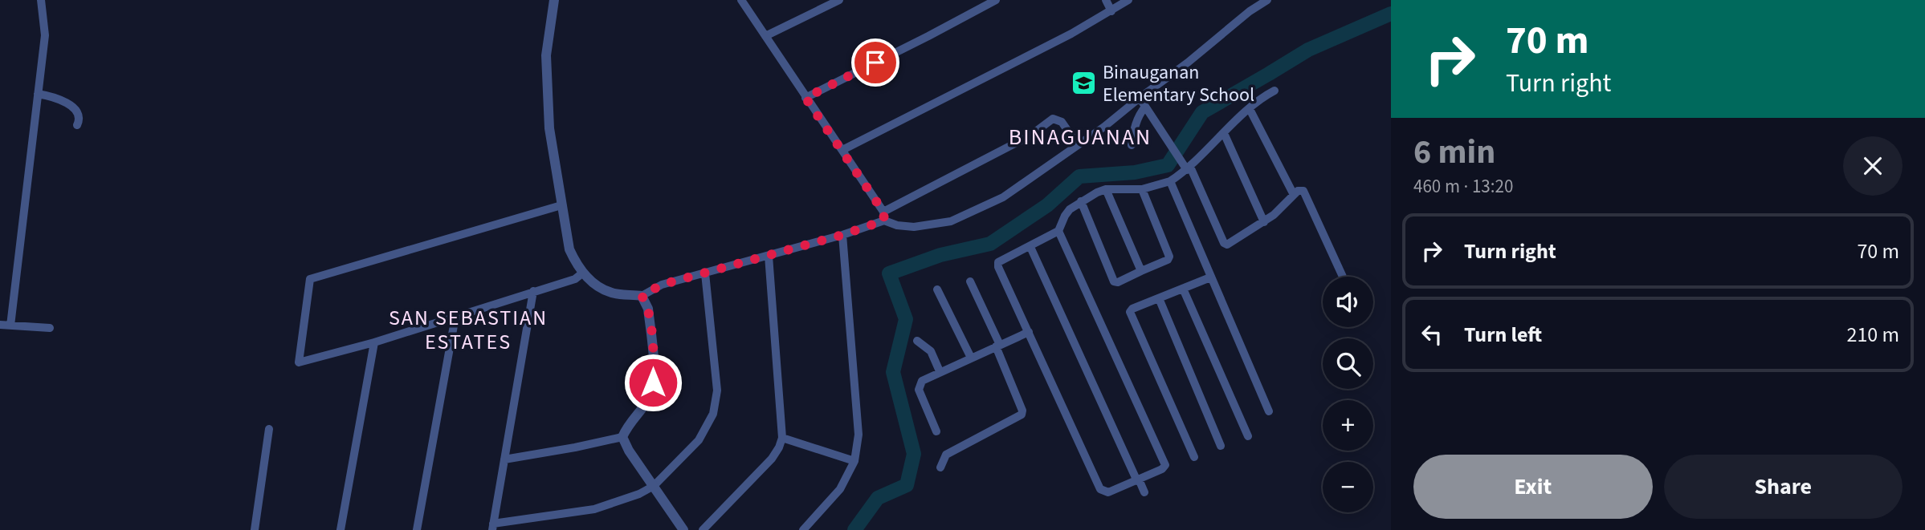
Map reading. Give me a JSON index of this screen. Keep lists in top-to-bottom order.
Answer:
{
  "districts": ["BINAGUANAN", "SAN SEBASTIAN ESTATES"],
  "places": {
    "school or university": ["Binauganan Elementary School"]
  },
  "page": {
    "turn": ["70 m", "Turn right"],
    "heading": ["6 min", "460 m · 13:20"],
    "list": [
      {
        "name": "Turn right",
        "value": "70 m"
      },
      {
        "name": "Turn left",
        "value": "210 m"
      }
    ],
    "map_buttons": ["+", "−"],
    "buttons": ["Exit", "Share"]
  }
}
